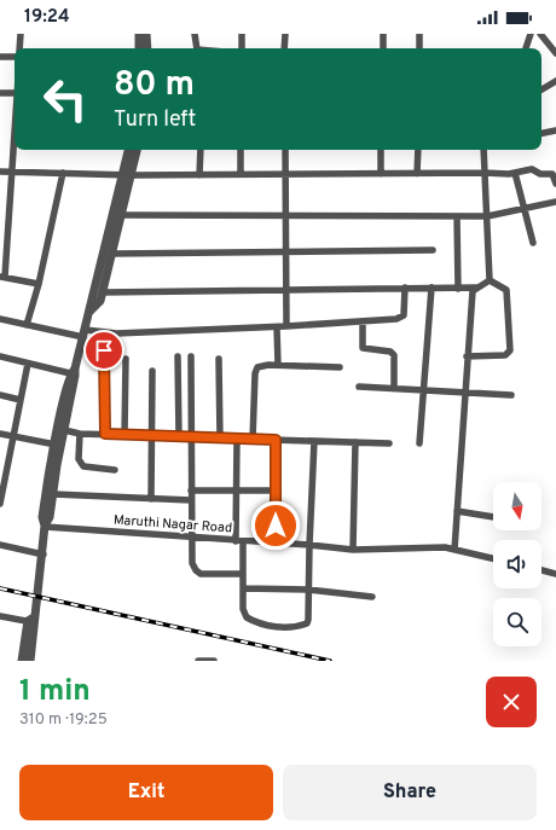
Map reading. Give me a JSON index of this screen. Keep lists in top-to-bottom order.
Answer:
{
  "streets": {
    "street": ["Maruthi Nagar Road"]
  },
  "north": "bottom",
  "page": {
    "status": "19:24",
    "turn": ["80 m", "Turn left"],
    "heading": ["1 min", "310 m · 19:25"],
    "buttons": ["Exit", "Share"]
  }
}
